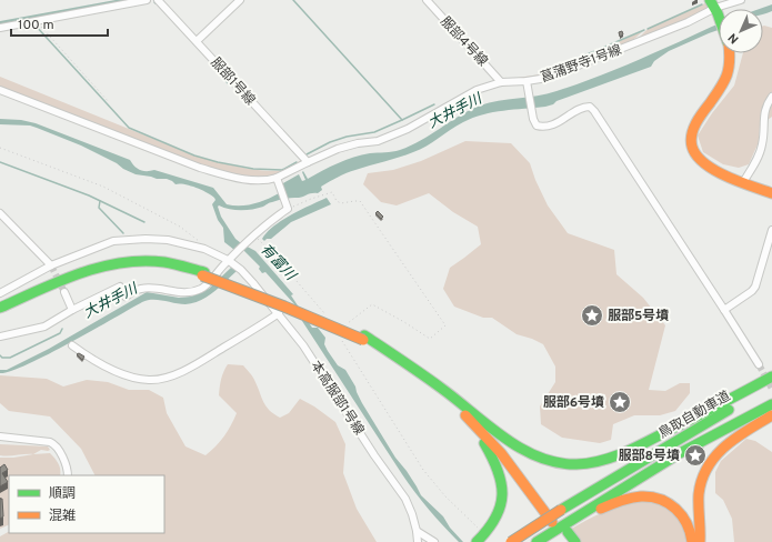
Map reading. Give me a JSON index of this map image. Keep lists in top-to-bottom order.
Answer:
{
  "streets": {
    "main road": ["鳥取自動車道"],
    "street": [
      "服部4号線",
      "菖蒲野寺1号線",
      "服部1号線",
      "本高服部1号線"
    ]
  },
  "crossings": [
    ["服部4号線", "菖蒲野寺1号線"],
    ["菖蒲野寺1号線", "服部1号線"]
  ],
  "water": ["大井手川", "有富川"],
  "places": {
    "place": ["服部5号墳", "服部6号墳", "服部8号墳"]
  },
  "legend": ["順調", "混雑"],
  "scale_bar": "100 m",
  "north": "bottom left"
}
